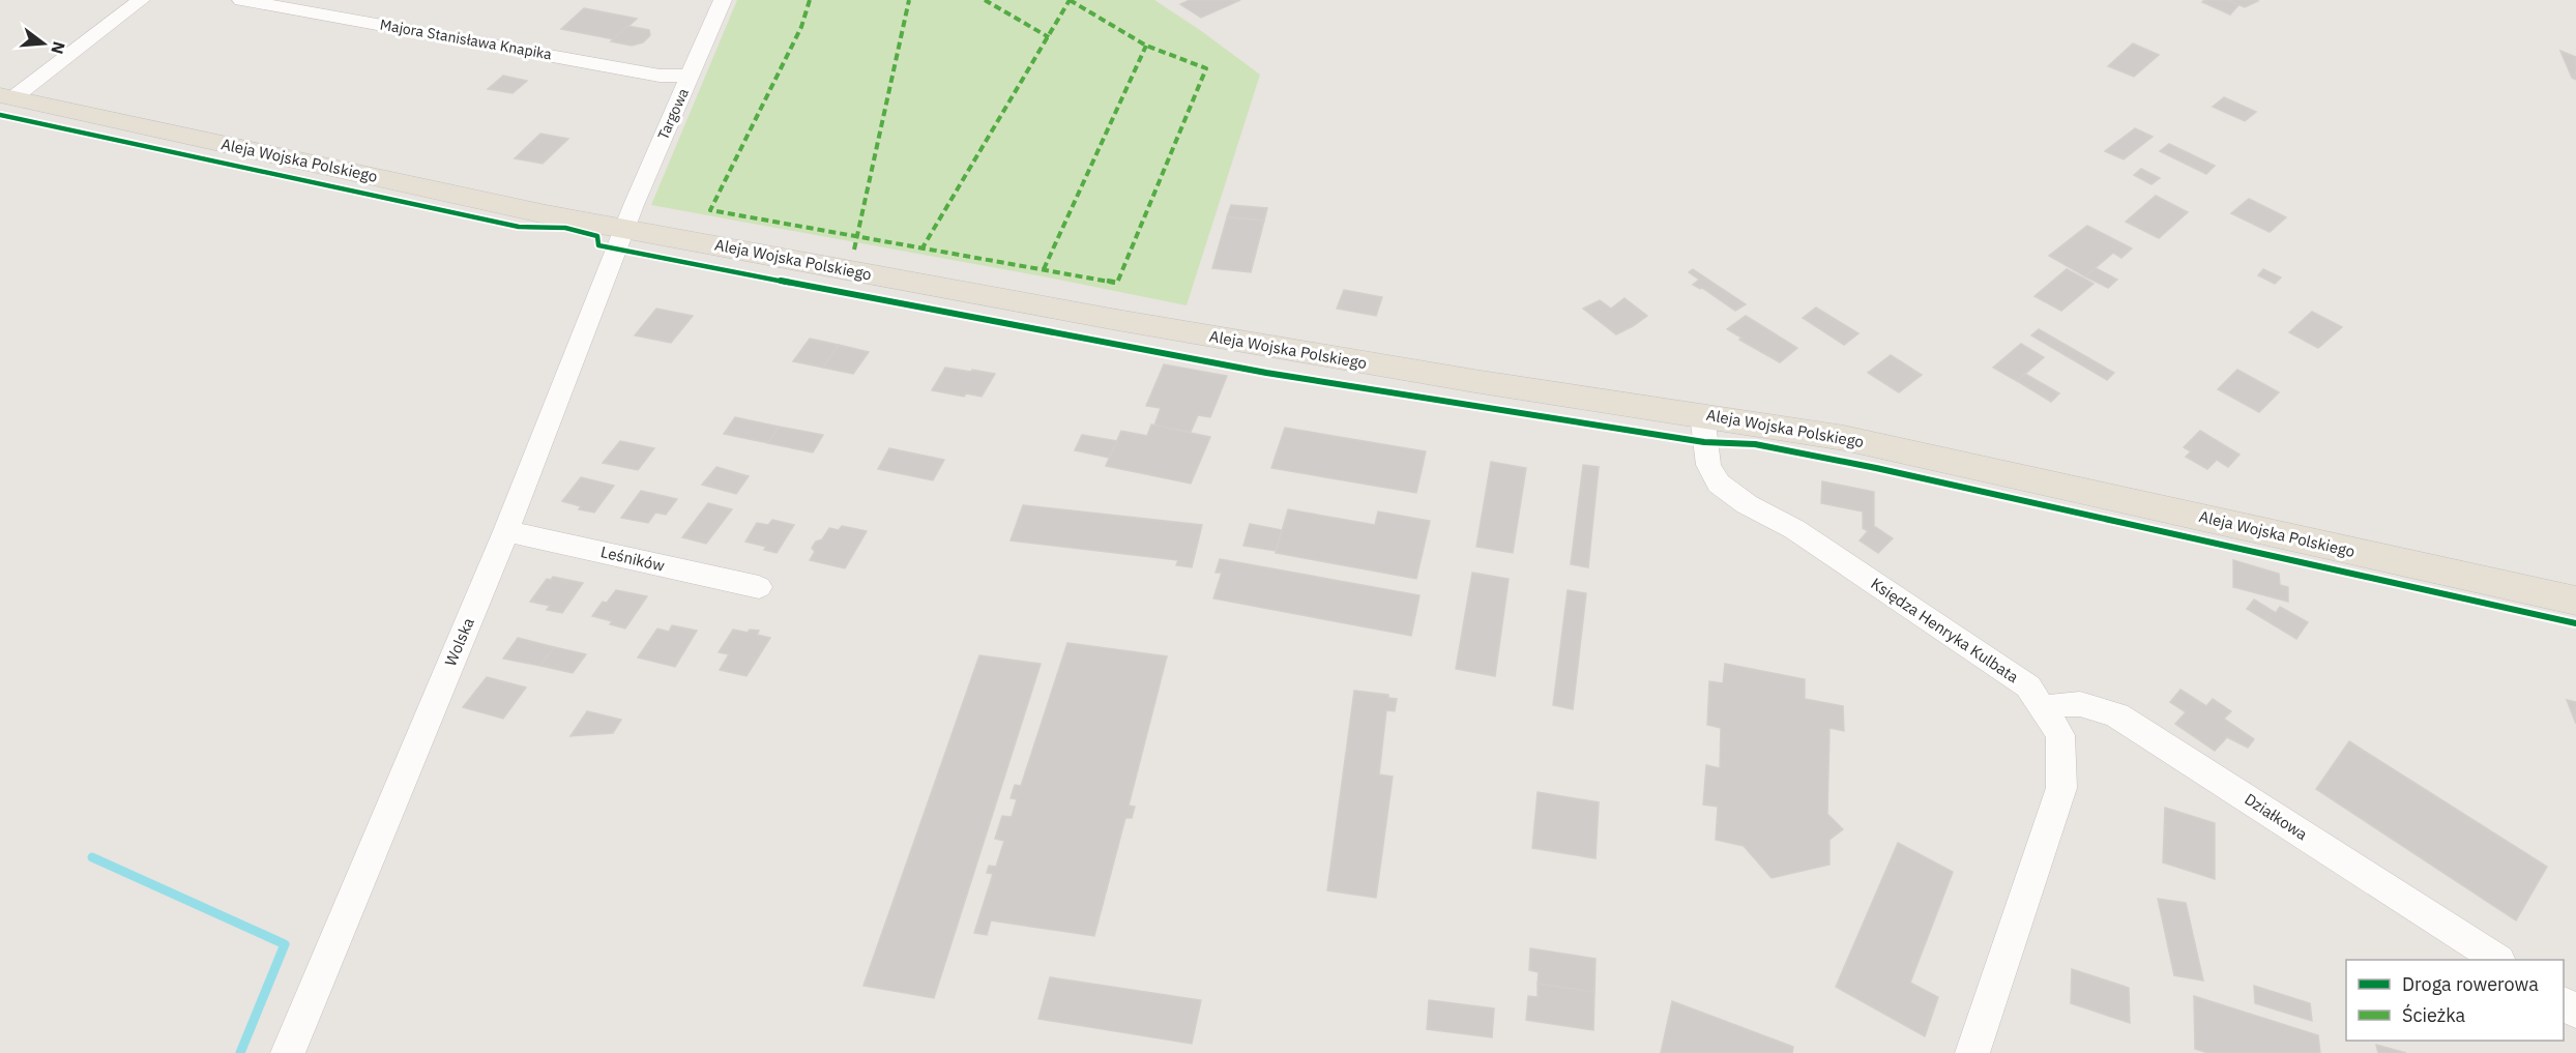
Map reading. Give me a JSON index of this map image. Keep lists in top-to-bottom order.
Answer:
{
  "streets": {
    "main road": ["Aleja Wojska Polskiego"],
    "street": [
      "Majora Stanisława Knapika",
      "Targowa",
      "Leśników",
      "Księdza Henryka Kulbata",
      "Wolska",
      "Działkowa"
    ]
  },
  "crossings": [
    ["Majora Stanisława Knapika", "Targowa"],
    ["Targowa", "Aleja Wojska Polskiego"],
    ["Targowa", "Wolska"],
    ["Aleja Wojska Polskiego", "Księdza Henryka Kulbata"],
    ["Aleja Wojska Polskiego", "Wolska"],
    ["Leśników", "Wolska"],
    ["Księdza Henryka Kulbata", "Działkowa"]
  ],
  "legend": ["Droga rowerowa", "Ścieżka"],
  "north": "right"
}
